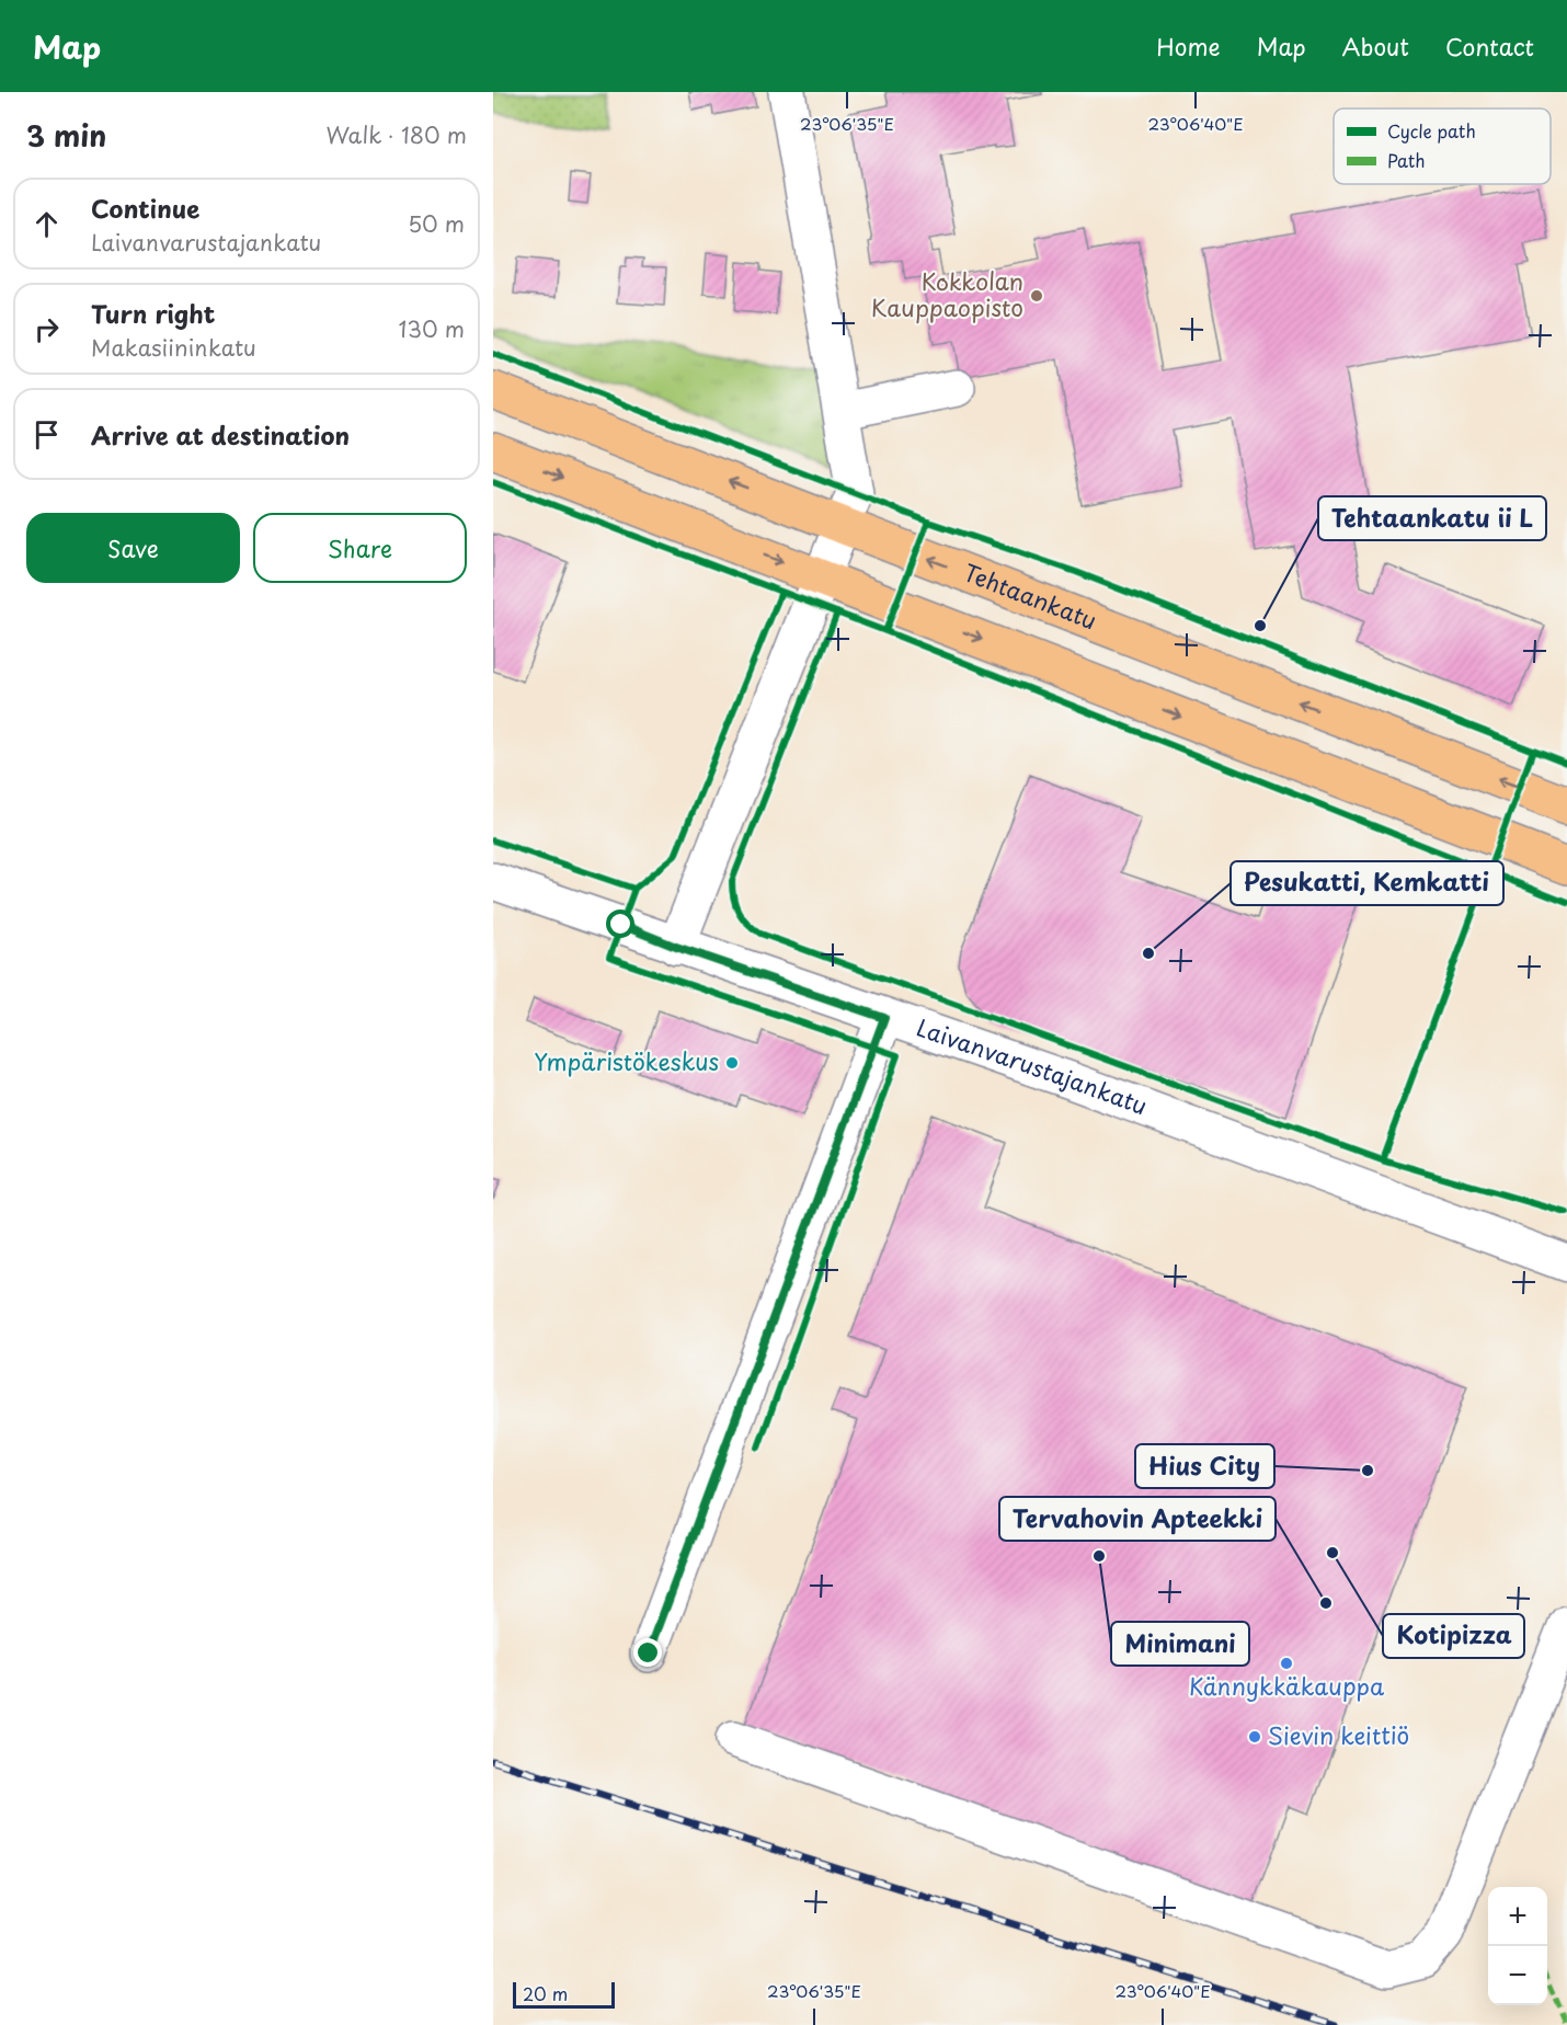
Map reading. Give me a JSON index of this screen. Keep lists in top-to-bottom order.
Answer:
{
  "streets": {
    "main road": ["Tehtaankatu"],
    "street": ["Laivanvarustajankatu"]
  },
  "places": [
    "Kokkolan Kauppaopisto",
    "Tehtaankatu ii L",
    "Pesukatti, Kemkatti",
    "Ympäristökeskus",
    "Hius City",
    "Kotipizza",
    "Minimani",
    "Tervahovin Apteekki",
    "Kännykkäkauppa",
    "Sievin keittiö"
  ],
  "legend": ["Cycle path", "Path"],
  "scale_bar": "20 m",
  "page": {
    "header": "Map",
    "nav": [
      "Home",
      "Map",
      "About",
      "Contact"
    ],
    "heading": ["3 min", "Walk · 180 m"],
    "list": [
      ["Continue", "Laivanvarustajankatu", "50 m"],
      ["Turn right", "Makasiininkatu", "130 m"],
      "Arrive at destination"
    ],
    "buttons": ["Save", "Share"],
    "map_buttons": ["+", "−"],
    "scale": "20 m"
  },
  "coordinates": ["23°06'35\"E", "23°06'40\"E"]
}
